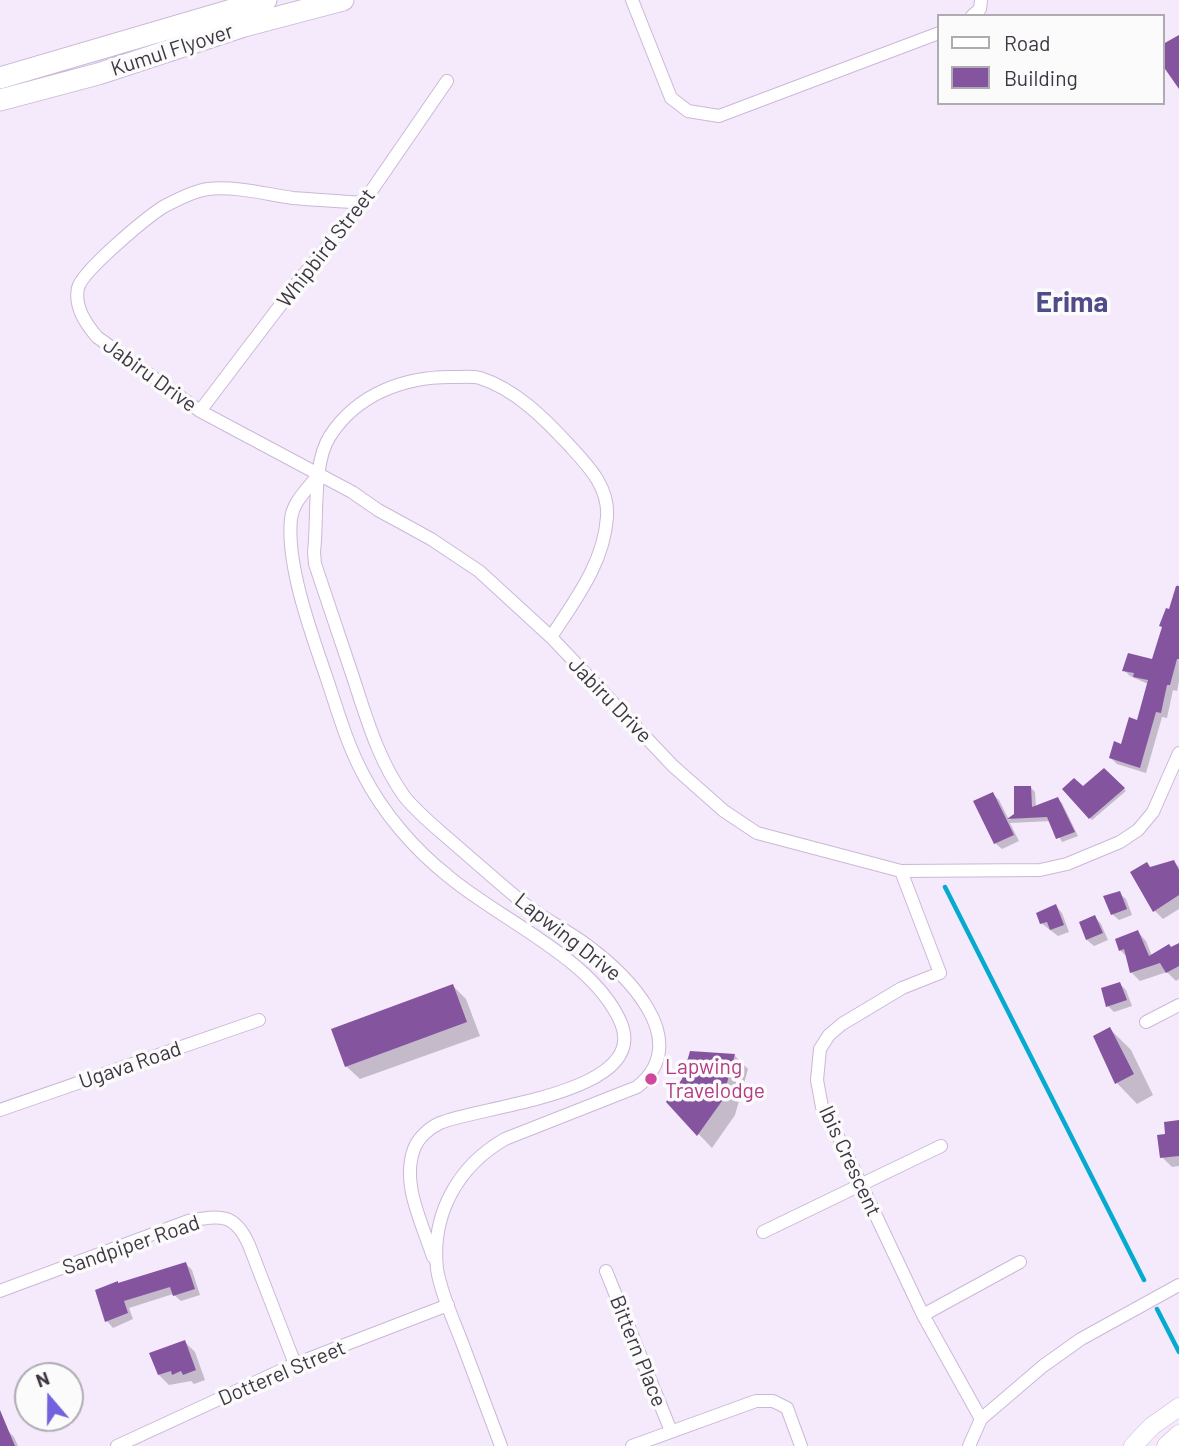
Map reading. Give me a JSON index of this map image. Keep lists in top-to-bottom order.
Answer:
{
  "streets": {
    "highway": ["Kumul Flyover"],
    "street": [
      "Whipbird Street",
      "Jabiru Drive",
      "Lapwing Drive",
      "Ugava Road",
      "Ibis Crescent",
      "Sandpiper Road",
      "Bittern Place",
      "Dotterel Street"
    ]
  },
  "crossings": [
    ["Whipbird Street", "Jabiru Drive"],
    ["Jabiru Drive", "Lapwing Drive"],
    ["Jabiru Drive", "Ibis Crescent"],
    ["Lapwing Drive", "Dotterel Street"],
    ["Sandpiper Road", "Dotterel Street"]
  ],
  "districts": ["Erima"],
  "places": ["Lapwing Travelodge"],
  "legend": ["Road", "Building"],
  "north": "top"
}
